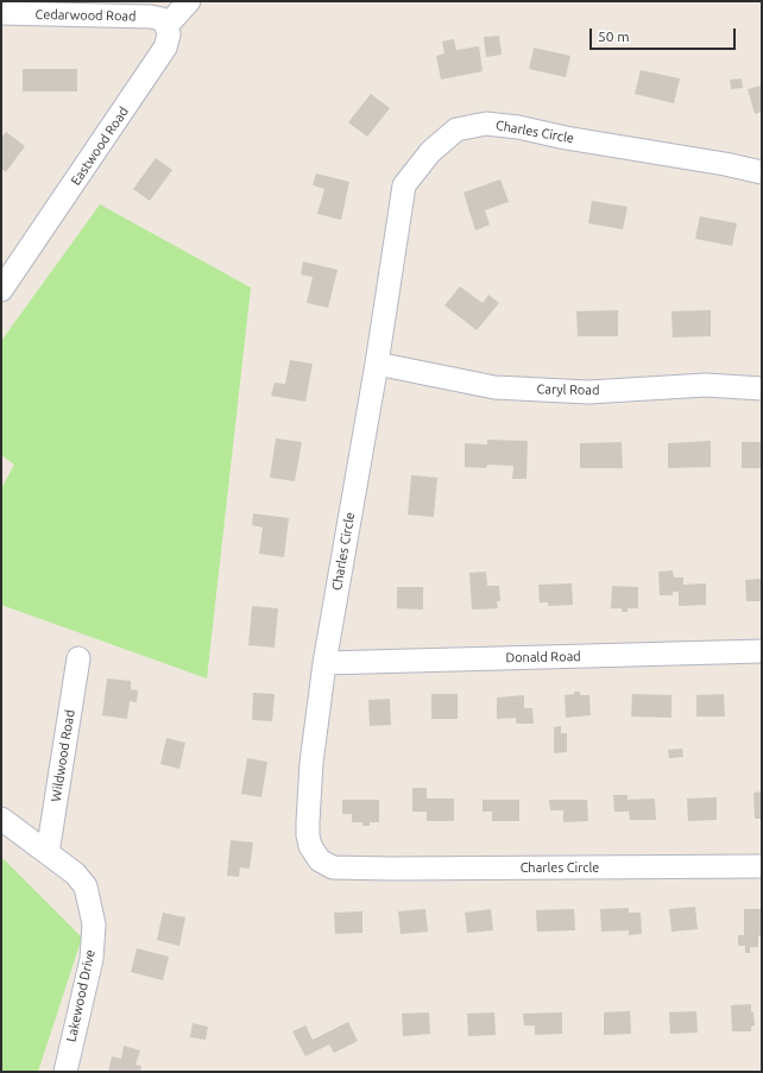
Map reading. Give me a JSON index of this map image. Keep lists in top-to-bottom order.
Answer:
{
  "streets": {
    "street": [
      "Cedarwood Road",
      "Charles Circle",
      "Eastwood Road",
      "Caryl Road",
      "Donald Road",
      "Wildwood Road",
      "Lakewood Drive"
    ]
  },
  "crossings": [
    ["Cedarwood Road", "Eastwood Road"],
    ["Charles Circle", "Caryl Road"],
    ["Charles Circle", "Donald Road"],
    ["Wildwood Road", "Lakewood Drive"]
  ],
  "scale_bar": "50 m"
}
